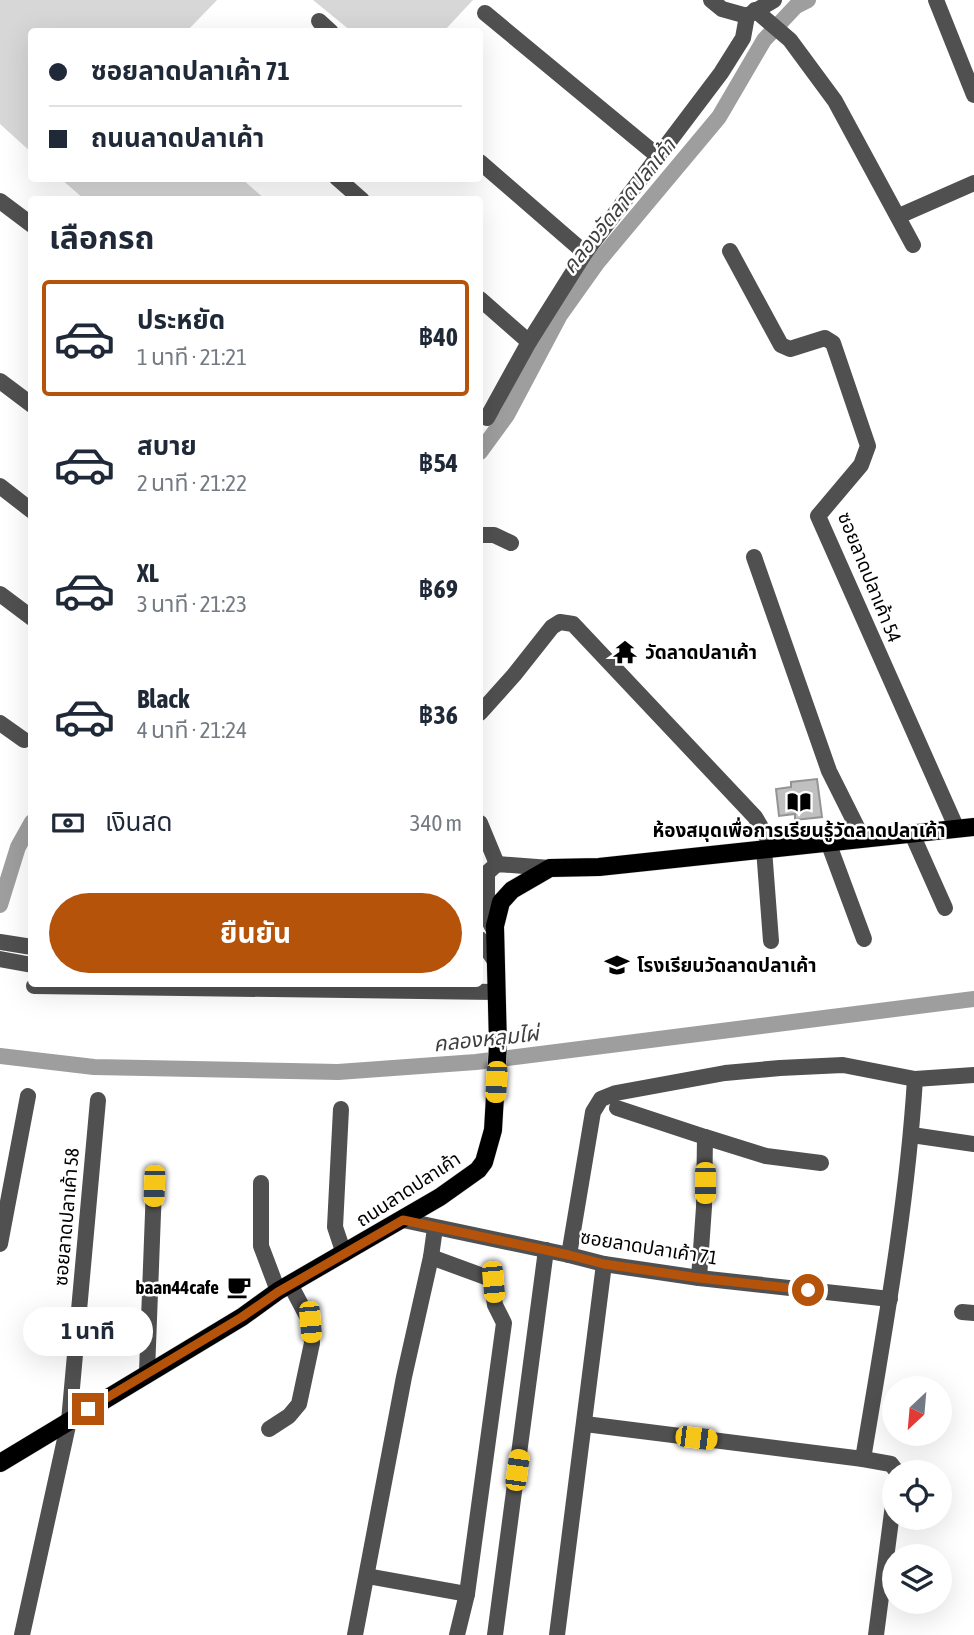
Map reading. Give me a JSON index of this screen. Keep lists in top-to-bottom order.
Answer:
{
  "streets": {
    "main road": ["ถนนลาดปลาเค้า"],
    "street": ["ซอยลาดปลาเค้า 54", "ซอยลาดปลาเค้า 58", "ซอยลาดปลาเค้า 71"]
  },
  "crossings": [
    ["ซอยลาดปลาเค้า 54", "ถนนลาดปลาเค้า"],
    ["ถนนลาดปลาเค้า", "ซอยลาดปลาเค้า 58"],
    ["ถนนลาดปลาเค้า", "ซอยลาดปลาเค้า 71"]
  ],
  "water": ["คลองวัดลาดปลาเค้า", "คลองหลุมไผ่"],
  "places": {
    "temple": ["วัดลาดปลาเค้า"],
    "library": ["ห้องสมุดเพื่อการเรียนรู้วัดลาดปลาเค้า"],
    "school or university": ["โรงเรียนวัดลาดปลาเค้า"],
    "cafe": ["baan44cafe"]
  },
  "north": "bottom left",
  "page": {
    "banner": ["ซอยลาดปลาเค้า 71", "ถนนลาดปลาเค้า"],
    "heading": "เลือกรถ",
    "list": [
      {
        "name": "ประหยัด",
        "note": "1 นาที · 21:21",
        "value": "฿40"
      },
      {
        "name": "สบาย",
        "note": "2 นาที · 21:22",
        "value": "฿54"
      },
      {
        "name": "XL",
        "note": "3 นาที · 21:23",
        "value": "฿69"
      },
      {
        "name": "Black",
        "note": "4 นาที · 21:24",
        "value": "฿36"
      }
    ],
    "pay": ["เงินสด", "340 m"],
    "buttons": "ยืนยัน",
    "bubble": "1 นาที"
  }
}
